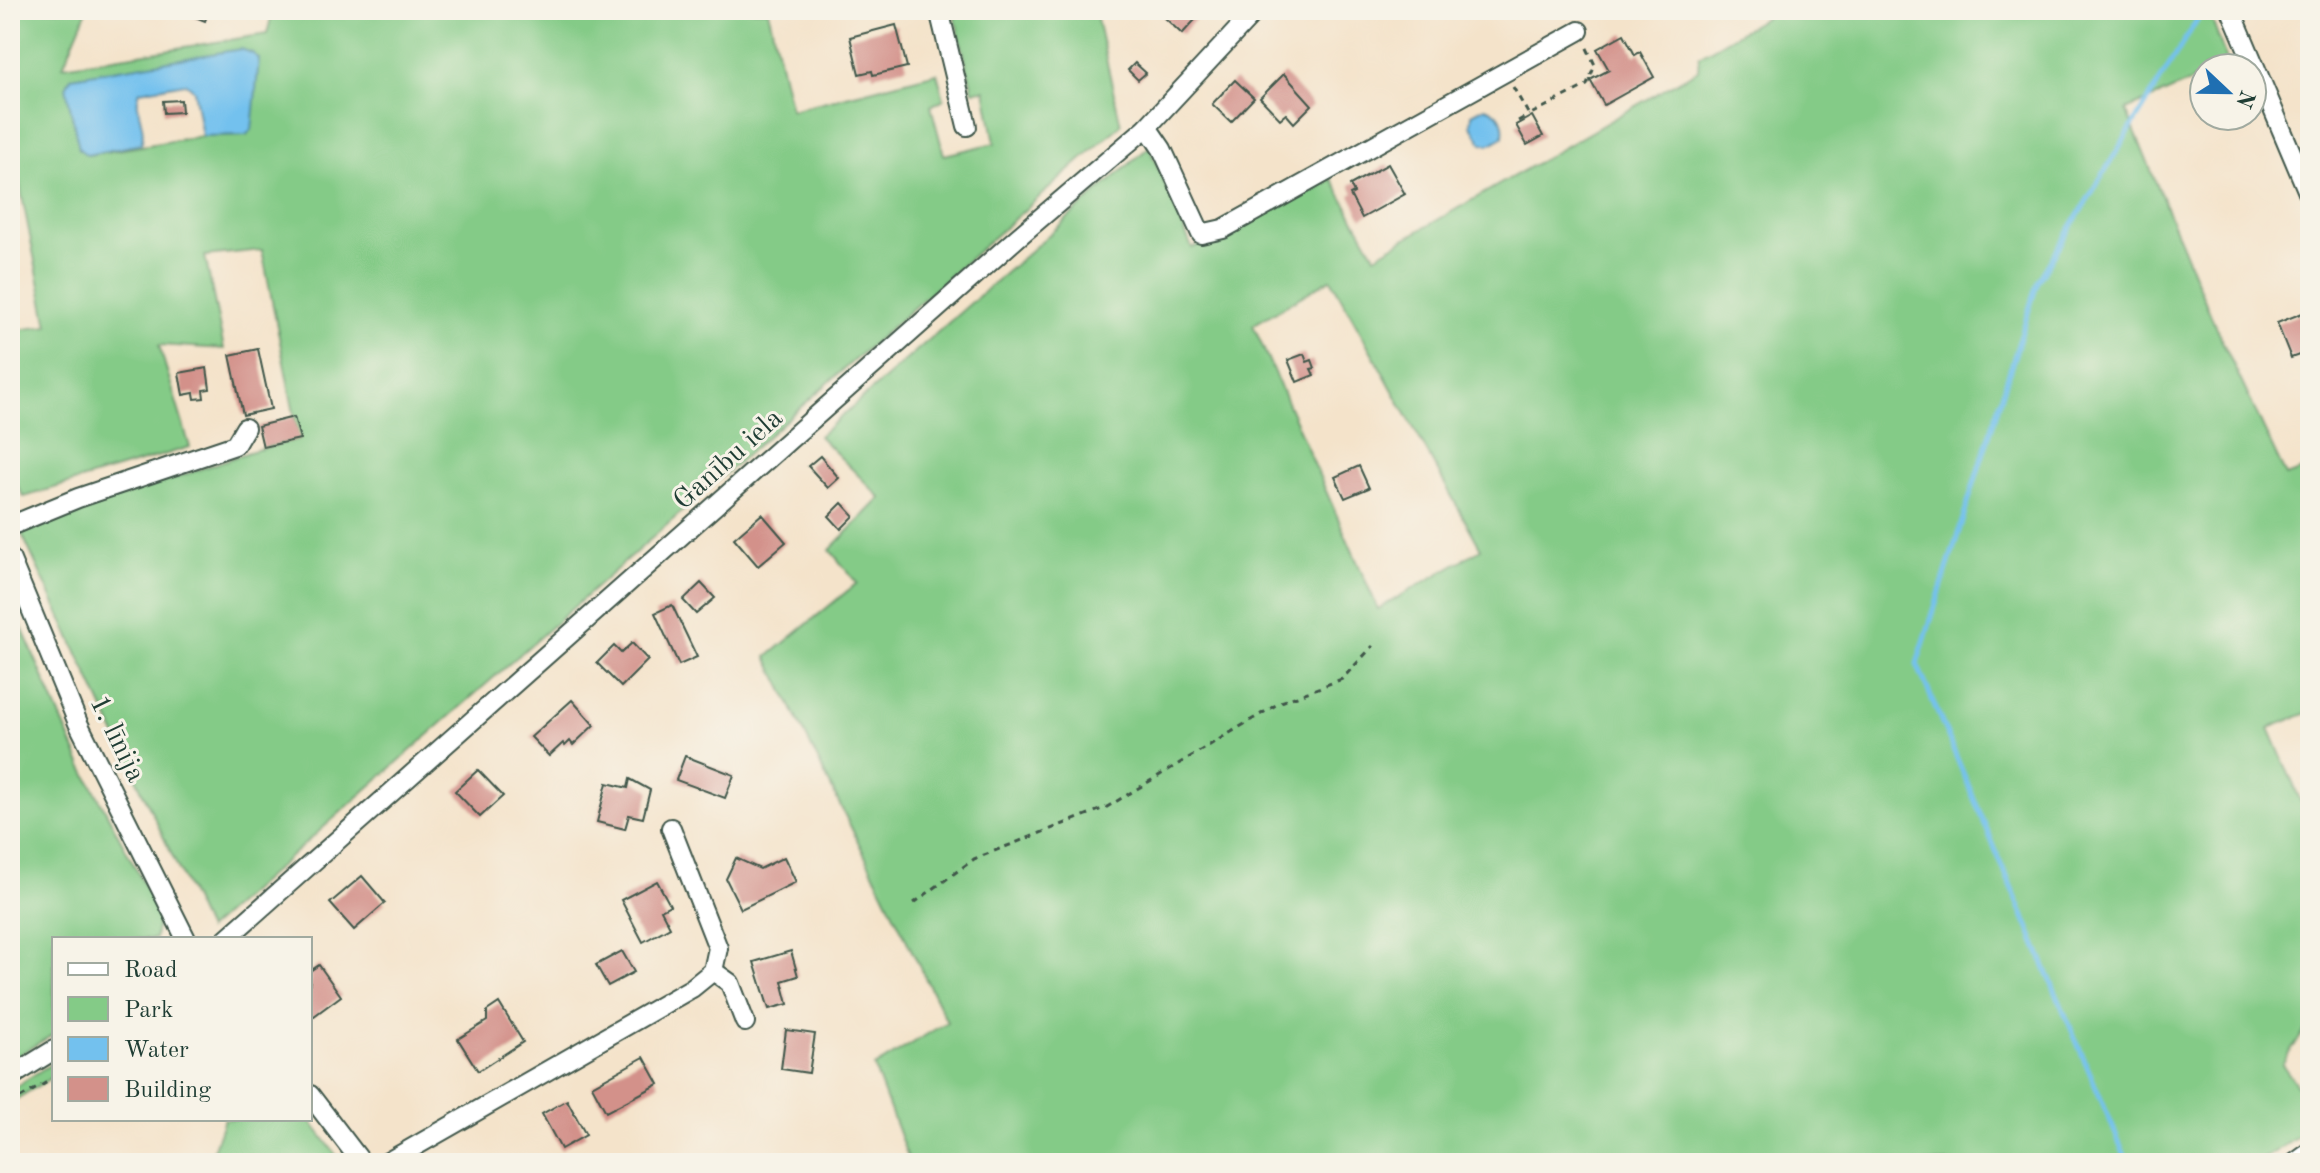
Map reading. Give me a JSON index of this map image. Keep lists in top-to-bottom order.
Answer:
{
  "streets": {
    "street": ["Ganību iela", "1. līnija"]
  },
  "legend": [
    "Road",
    "Park",
    "Water",
    "Building"
  ],
  "north": "right"
}
